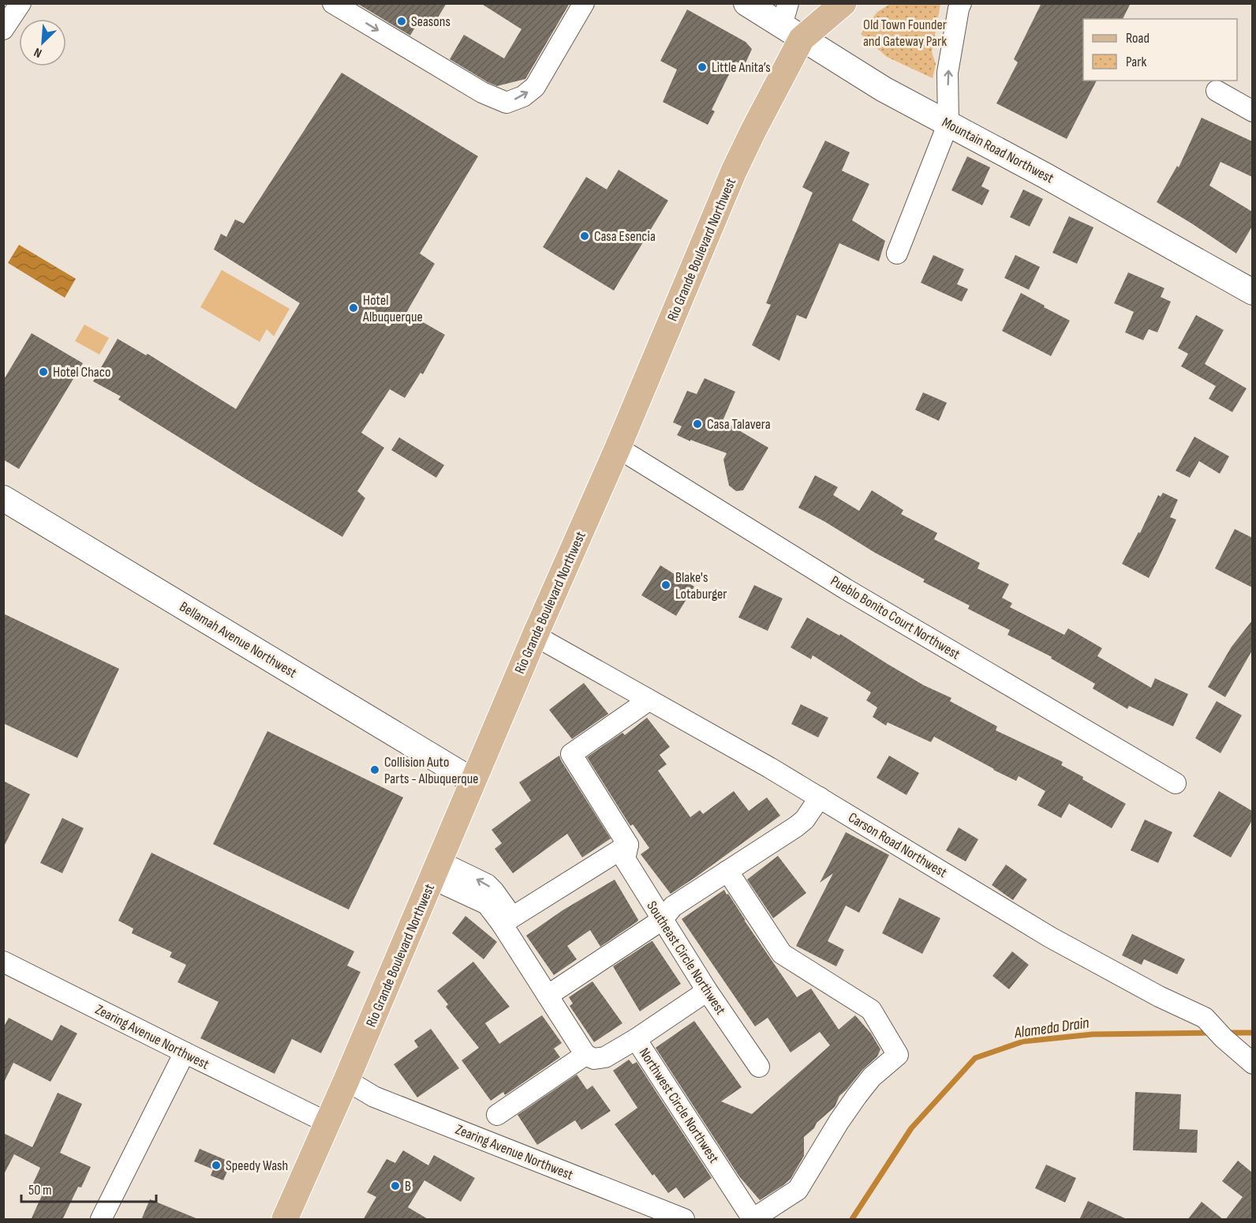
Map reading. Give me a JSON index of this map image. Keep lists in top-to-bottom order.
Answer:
{
  "streets": {
    "main road": ["Rio Grande Boulevard Northwest"],
    "street": [
      "Mountain Road Northwest",
      "Pueblo Bonito Court Northwest",
      "Bellamah Avenue Northwest",
      "Carson Road Northwest",
      "Southeast Circle Northwest",
      "Zearing Avenue Northwest",
      "Northwest Circle Northwest"
    ]
  },
  "crossings": [
    ["Mountain Road Northwest", "Rio Grande Boulevard Northwest"],
    ["Rio Grande Boulevard Northwest", "Pueblo Bonito Court Northwest"],
    ["Rio Grande Boulevard Northwest", "Bellamah Avenue Northwest"],
    ["Rio Grande Boulevard Northwest", "Carson Road Northwest"],
    ["Rio Grande Boulevard Northwest", "Zearing Avenue Northwest"],
    ["Carson Road Northwest", "Southeast Circle Northwest"]
  ],
  "water": ["Alameda Drain"],
  "parks": ["Old Town Founder and Gateway Park"],
  "places": [
    "Seasons",
    "Little Anita’s",
    "Casa Esencia",
    "Hotel Albuquerque",
    "Hotel Chaco",
    "Casa Talavera",
    "Blake's Lotaburger",
    "Collision Auto Parts - Albuquerque",
    "Speedy Wash",
    "B"
  ],
  "legend": ["Road", "Park"],
  "scale_bar": "50 m",
  "north": "bottom left"
}
